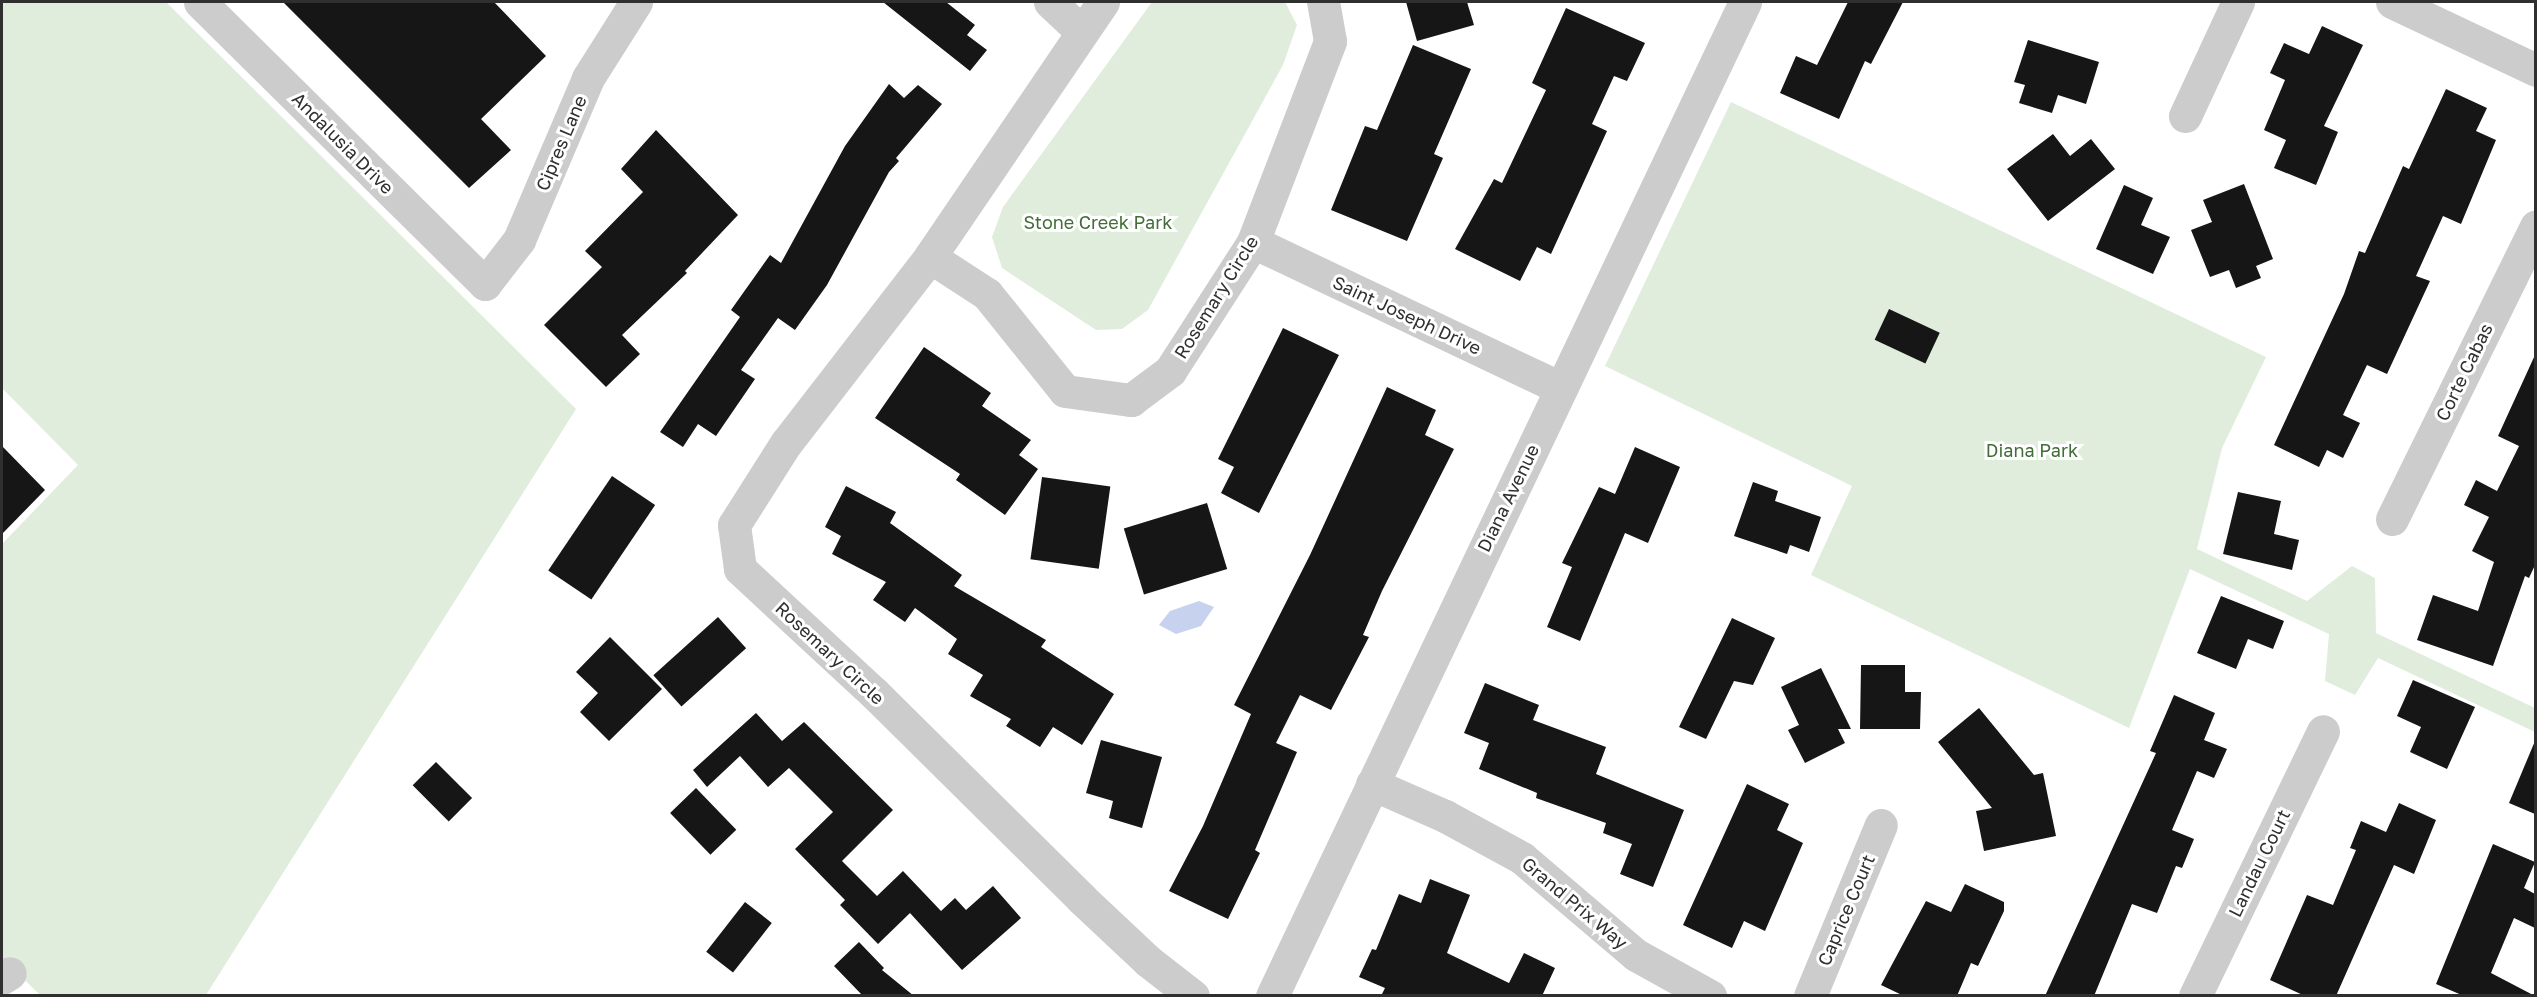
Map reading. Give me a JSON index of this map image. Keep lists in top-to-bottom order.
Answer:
{
  "streets": {
    "street": [
      "Andalusia Drive",
      "Cipres Lane",
      "Rosemary Circle",
      "Saint Joseph Drive",
      "Corte Cabas",
      "Diana Avenue",
      "Landau Court",
      "Grand Prix Way",
      "Caprice Court"
    ]
  },
  "crossings": [
    ["Andalusia Drive", "Cipres Lane"],
    ["Rosemary Circle", "Saint Joseph Drive"],
    ["Saint Joseph Drive", "Diana Avenue"],
    ["Diana Avenue", "Grand Prix Way"]
  ],
  "parks": ["Stone Creek Park", "Diana Park"]
}
